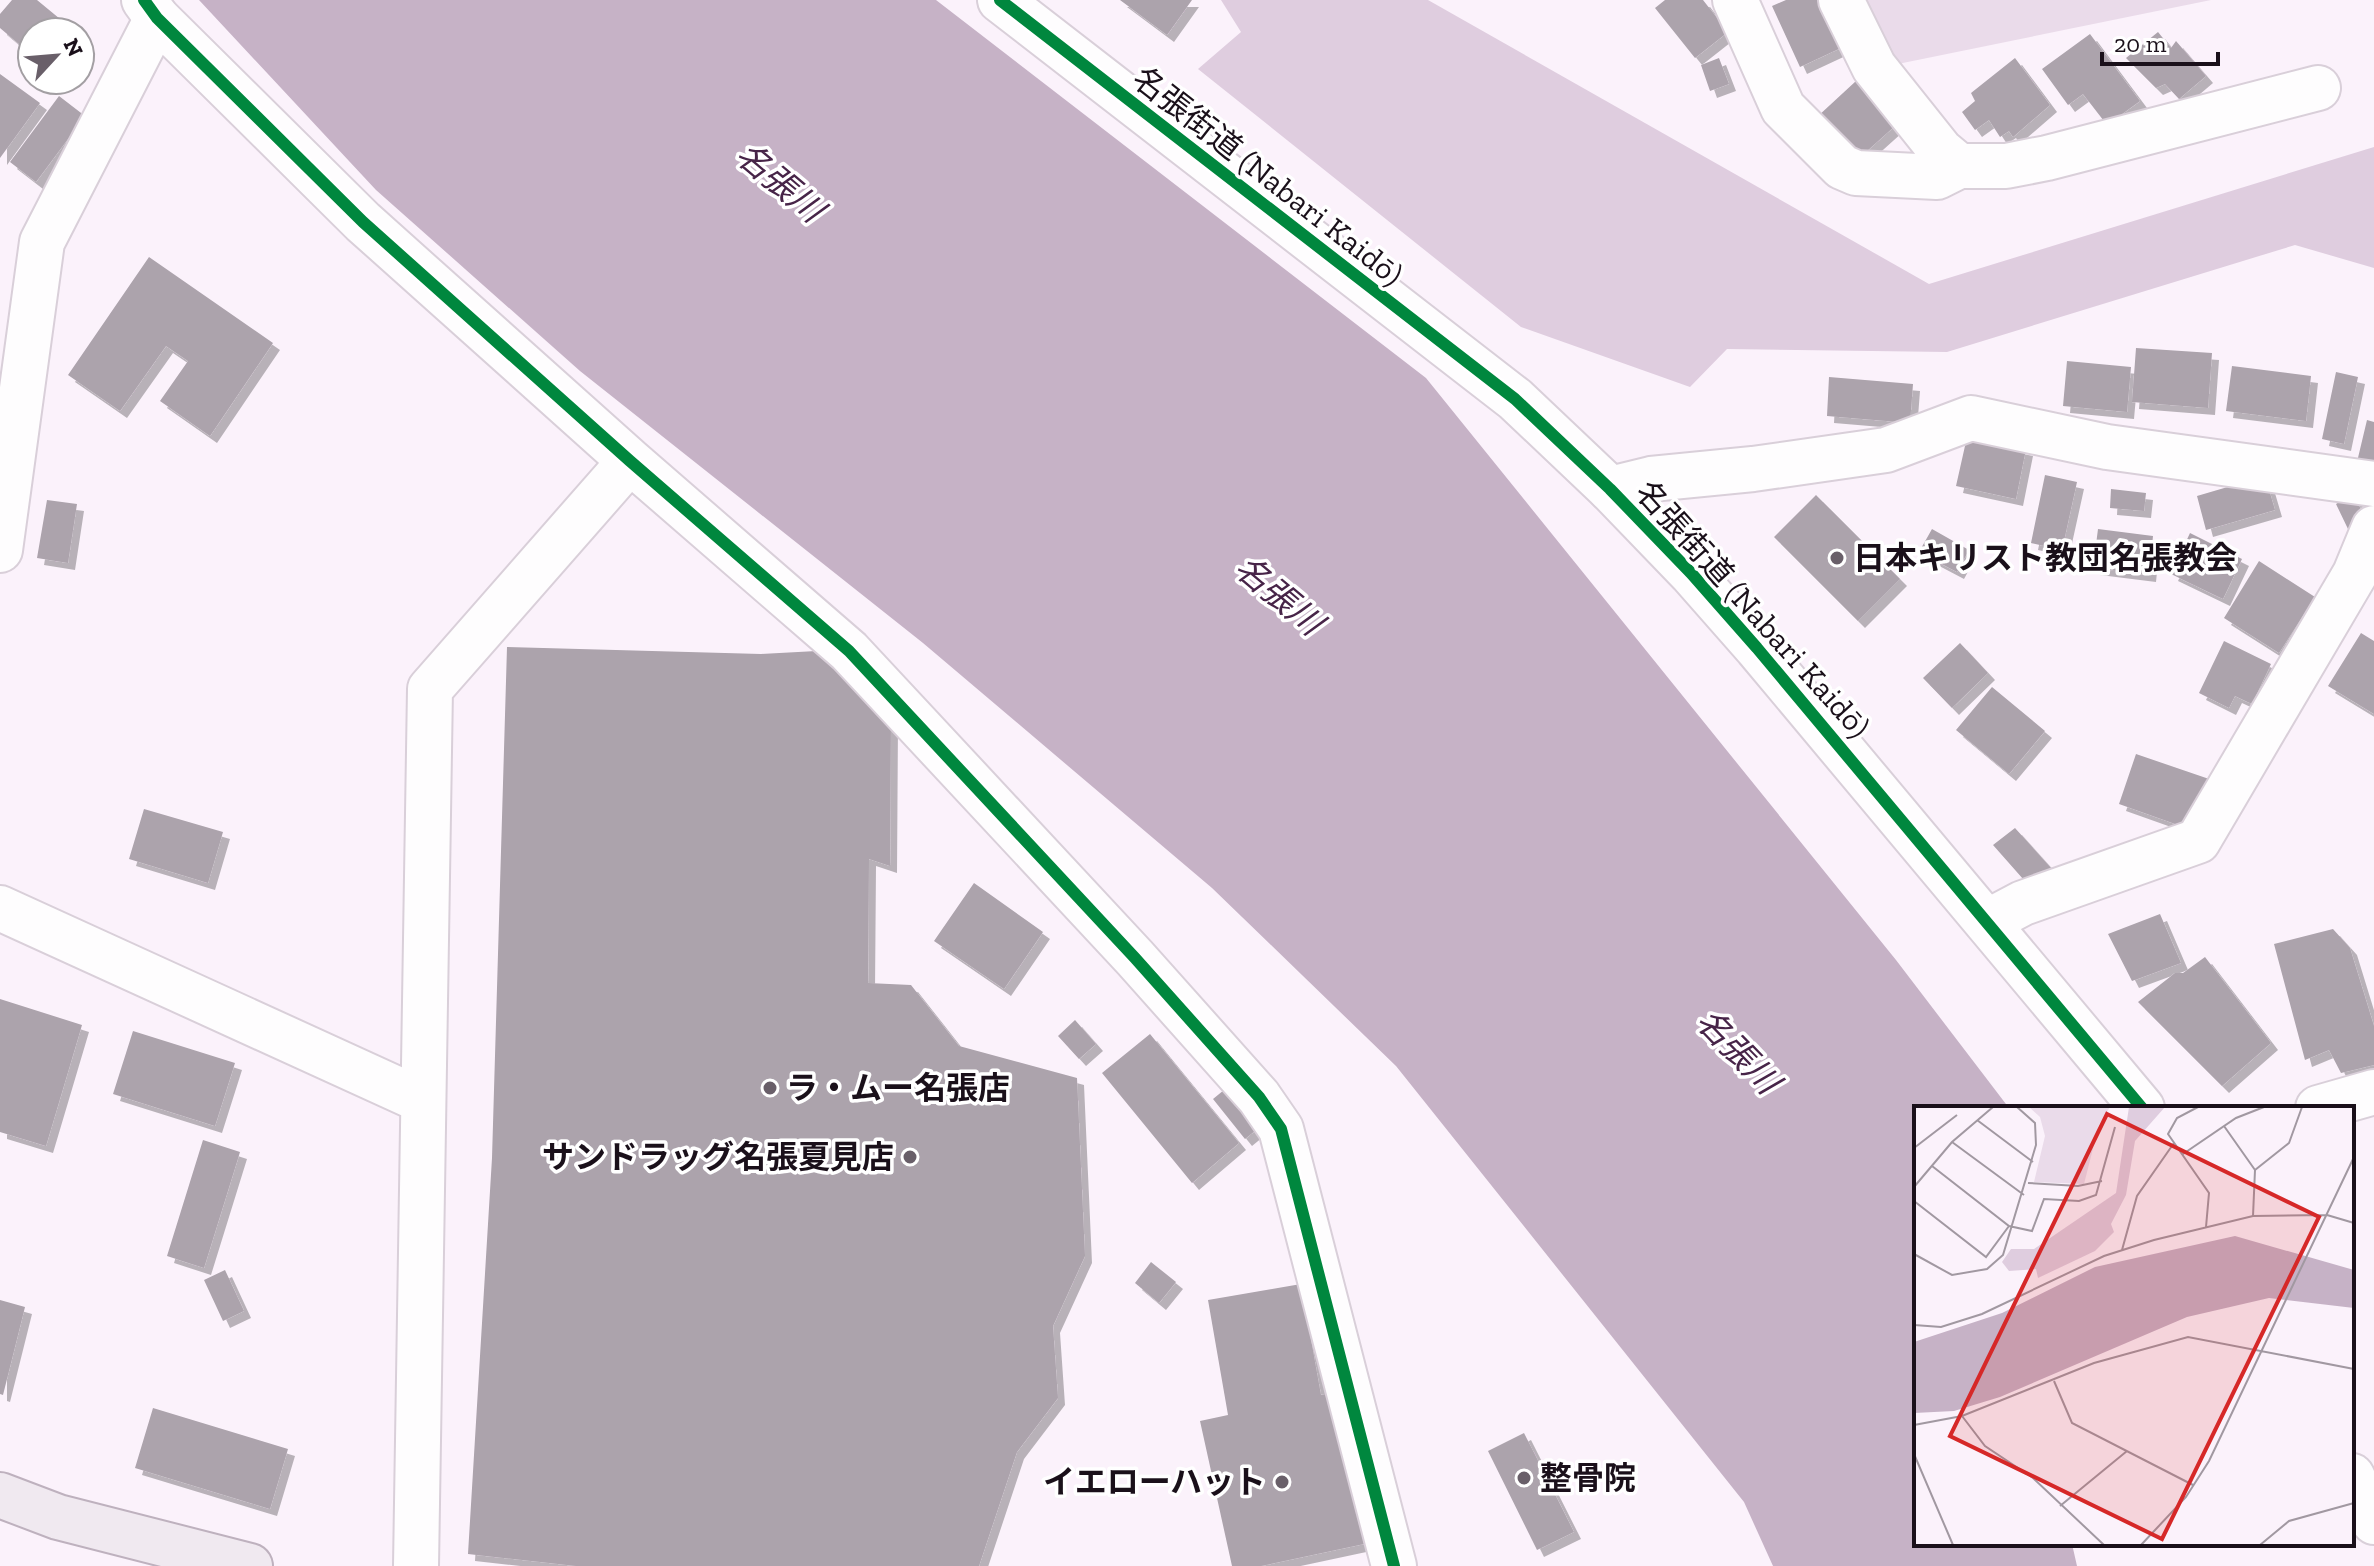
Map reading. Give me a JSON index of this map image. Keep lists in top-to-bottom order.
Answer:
{
  "streets": {
    "street": ["名張街道 (Nabari Kaidō)"]
  },
  "water": ["名張川"],
  "places": [
    "日本キリスト教団名張教会",
    "ラ・ムー名張店",
    "サンドラッグ名張夏見店",
    "整骨院",
    "イエローハット"
  ],
  "scale_bar": "20 m",
  "north": "top right"
}
